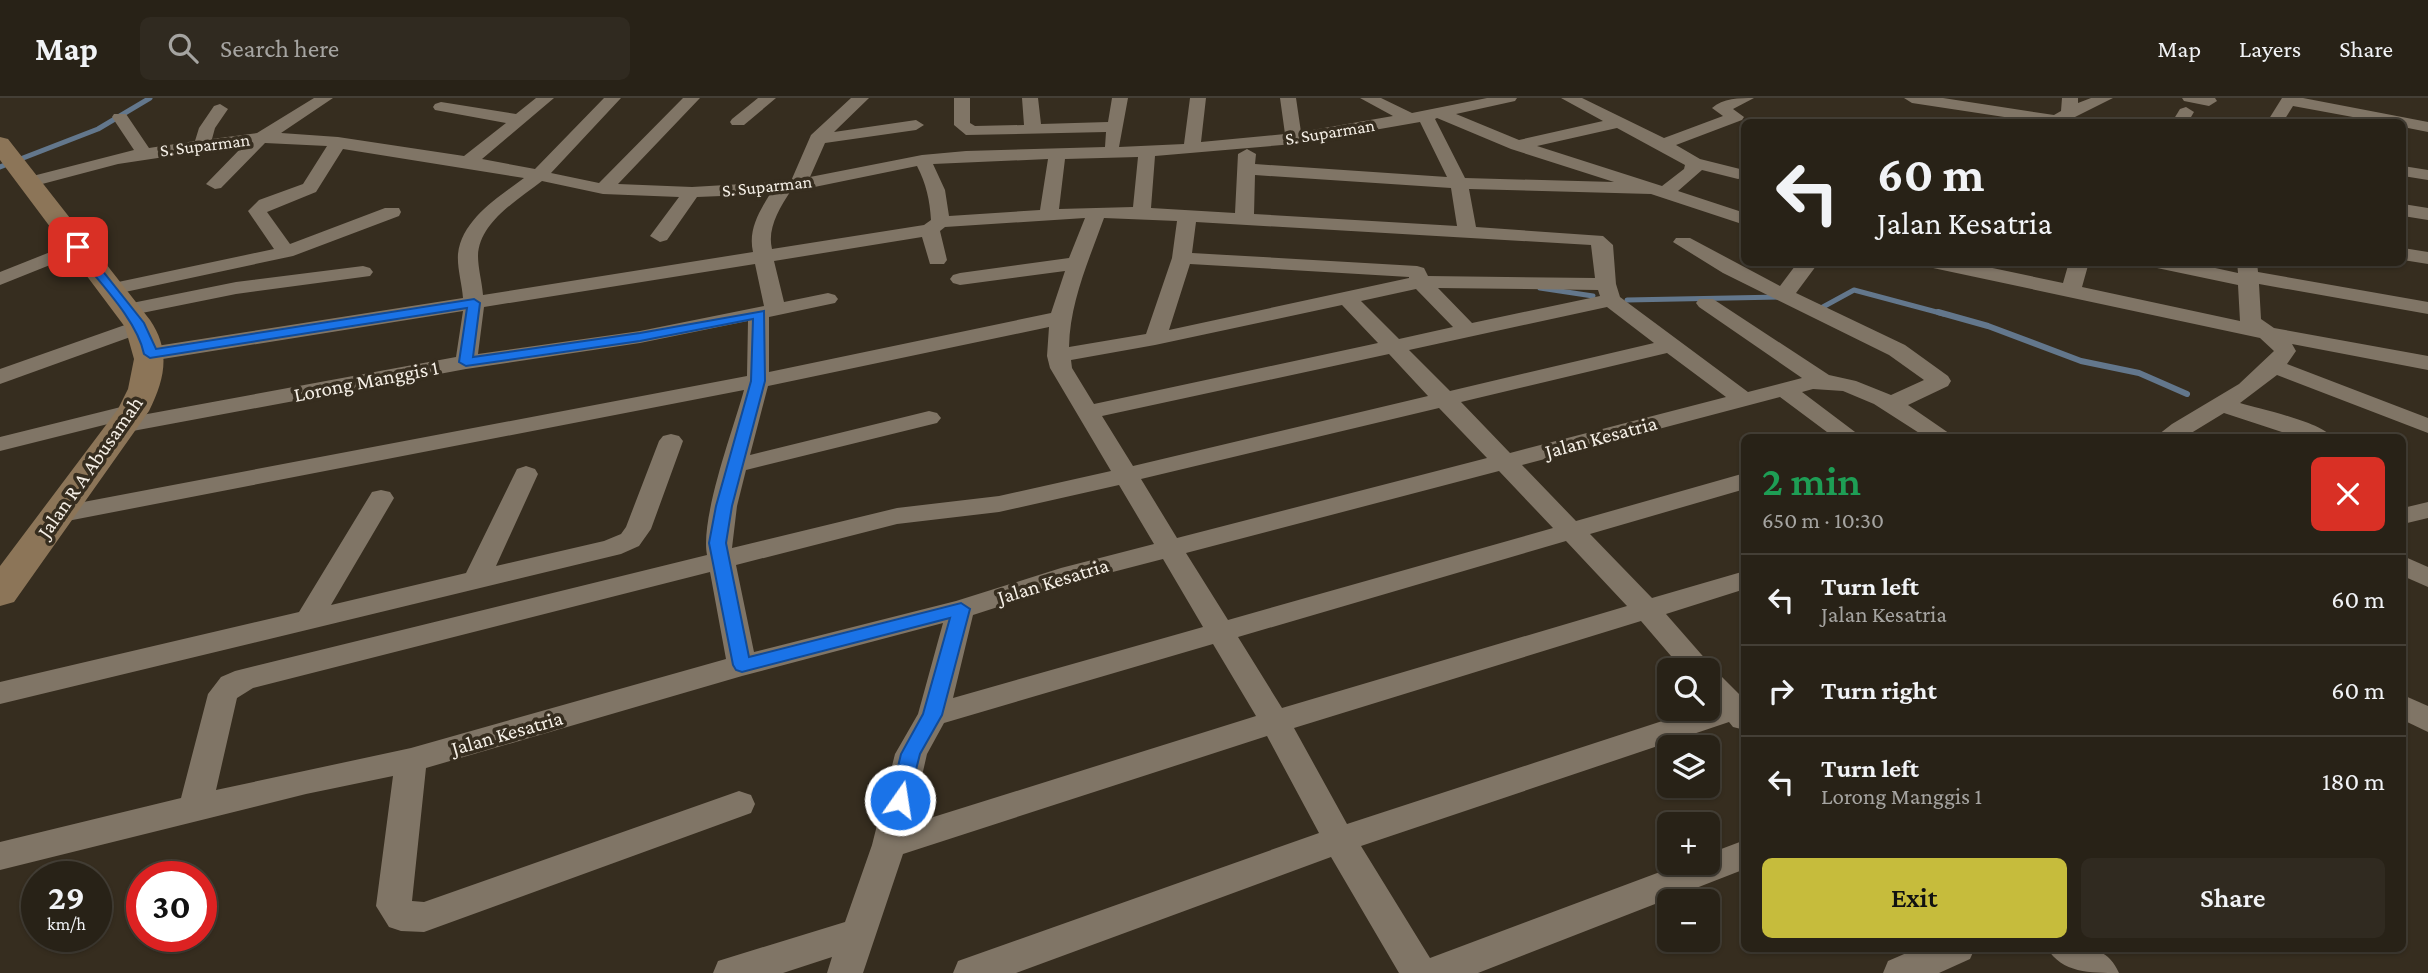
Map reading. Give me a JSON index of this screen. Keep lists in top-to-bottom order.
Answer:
{
  "streets": {
    "street": [
      "S. Suparman",
      "Lorong Manggis 1",
      "Jalan Kesatria",
      "Jalan R A Abusamah"
    ]
  },
  "crossings": [
    ["Lorong Manggis 1", "Jalan R A Abusamah"]
  ],
  "page": {
    "header": "Map",
    "search": "Search here",
    "nav": ["Map", "Layers", "Share"],
    "turn": ["60 m", "Jalan Kesatria"],
    "heading": ["2 min", "650 m · 10:30"],
    "list": [
      {
        "name": "Turn left",
        "note": "Jalan Kesatria",
        "value": "60 m"
      },
      {
        "name": "Turn right",
        "value": "60 m"
      },
      {
        "name": "Turn left",
        "note": "Lorong Manggis 1",
        "value": "180 m"
      }
    ],
    "map_buttons": ["+", "−"],
    "buttons": ["Exit", "Share"],
    "speed": "29 km/h",
    "limit": "30"
  }
}
